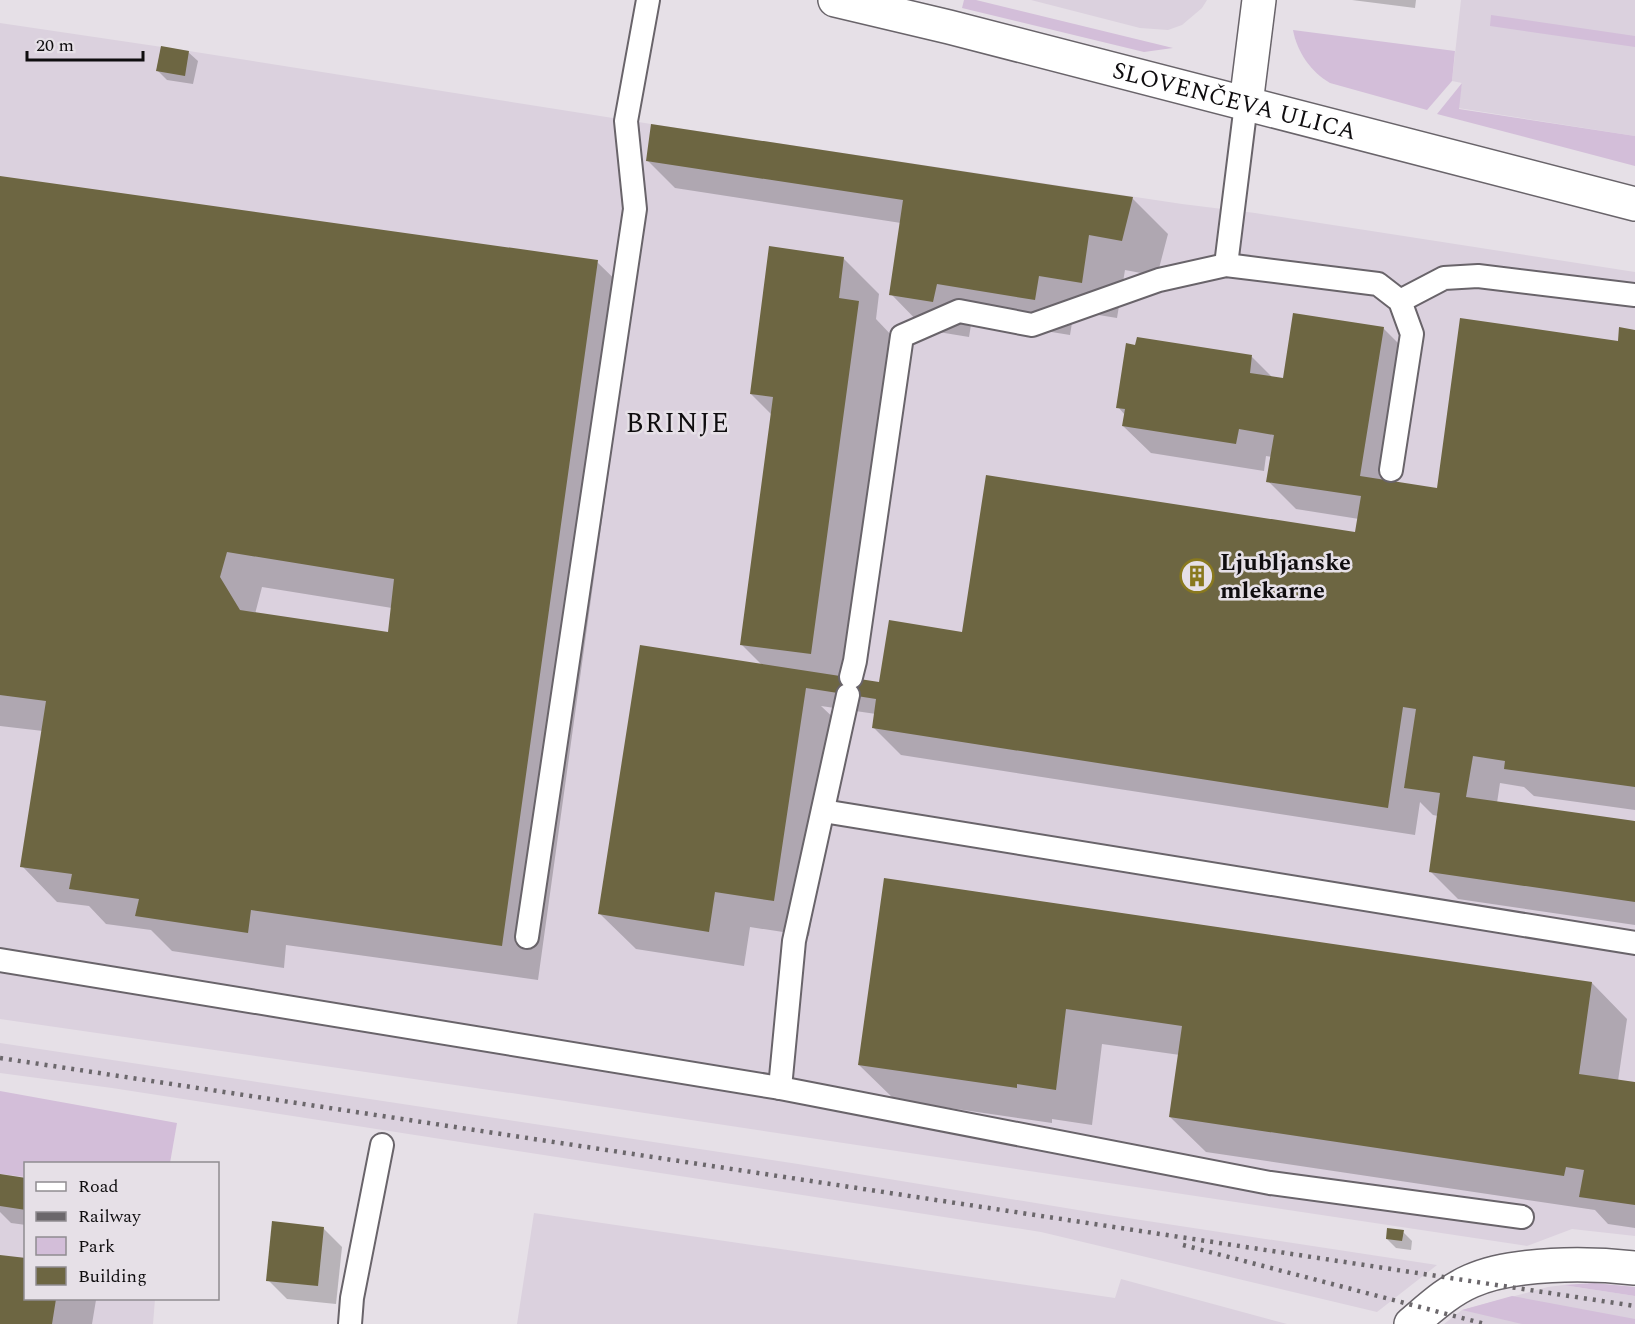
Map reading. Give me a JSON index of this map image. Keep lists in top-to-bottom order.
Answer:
{
  "streets": {
    "street": ["SLOVENČEVA ULICA"]
  },
  "districts": ["BRINJE"],
  "places": {
    "building": ["Ljubljanske mlekarne"]
  },
  "legend": [
    "Road",
    "Railway",
    "Park",
    "Building"
  ],
  "scale_bar": "20 m"
}
